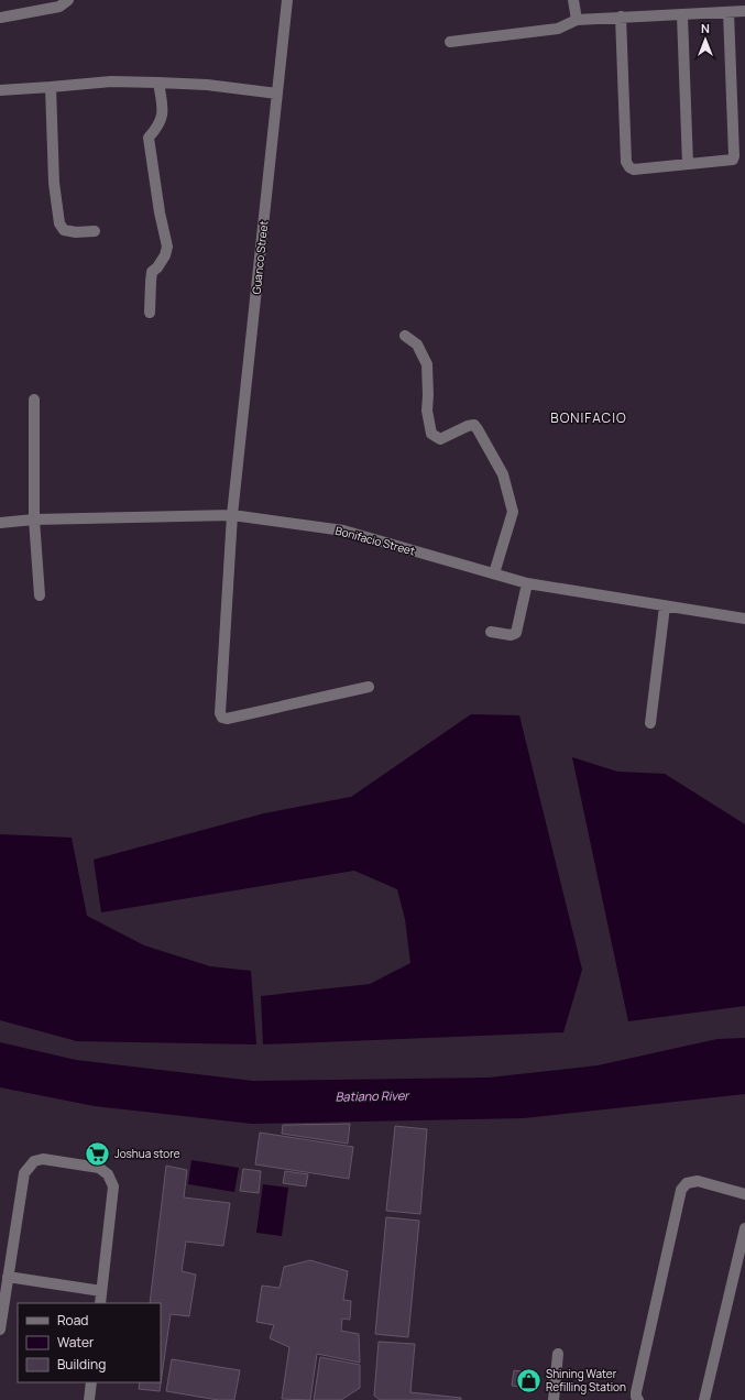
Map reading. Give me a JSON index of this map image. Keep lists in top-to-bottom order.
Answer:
{
  "streets": {
    "street": ["Guanco Street", "Bonifacio Street"]
  },
  "crossings": [
    ["Guanco Street", "Bonifacio Street"]
  ],
  "districts": ["BONIFACIO"],
  "water": ["Batiano River"],
  "places": {
    "supermarket": ["Joshua store"],
    "shop": ["Shining Water Refilling Station"]
  },
  "legend": ["Road", "Water", "Building"],
  "north": "top"
}
